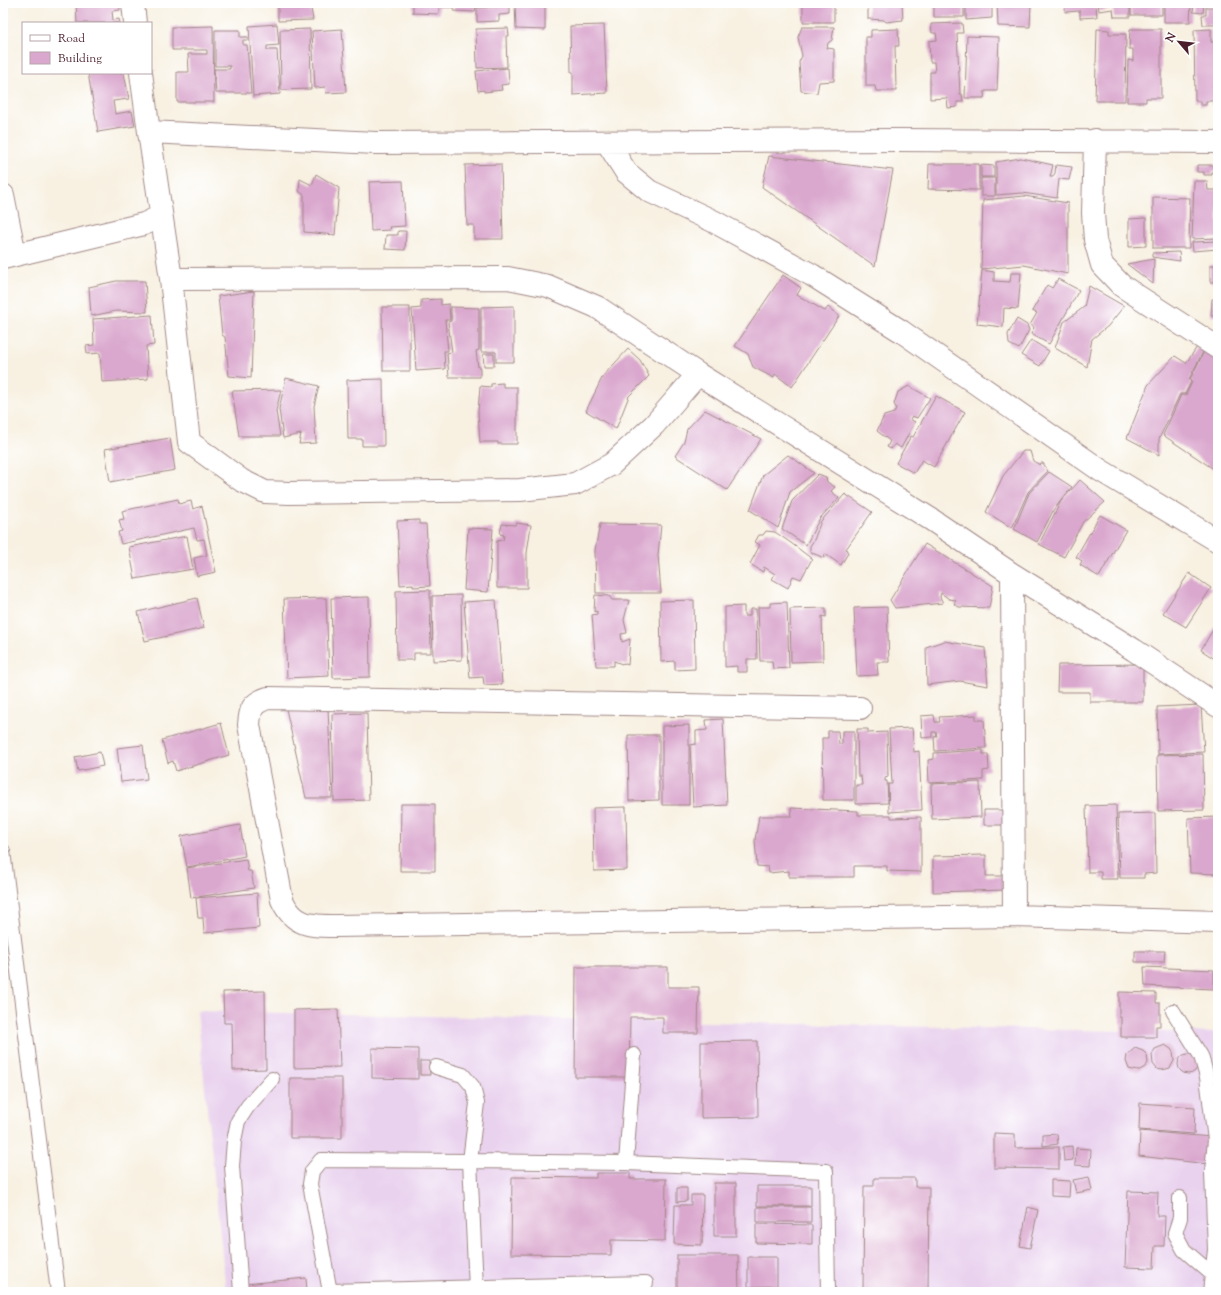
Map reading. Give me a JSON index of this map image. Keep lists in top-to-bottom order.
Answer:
{
  "legend": ["Road", "Building"],
  "north": "top left"
}
